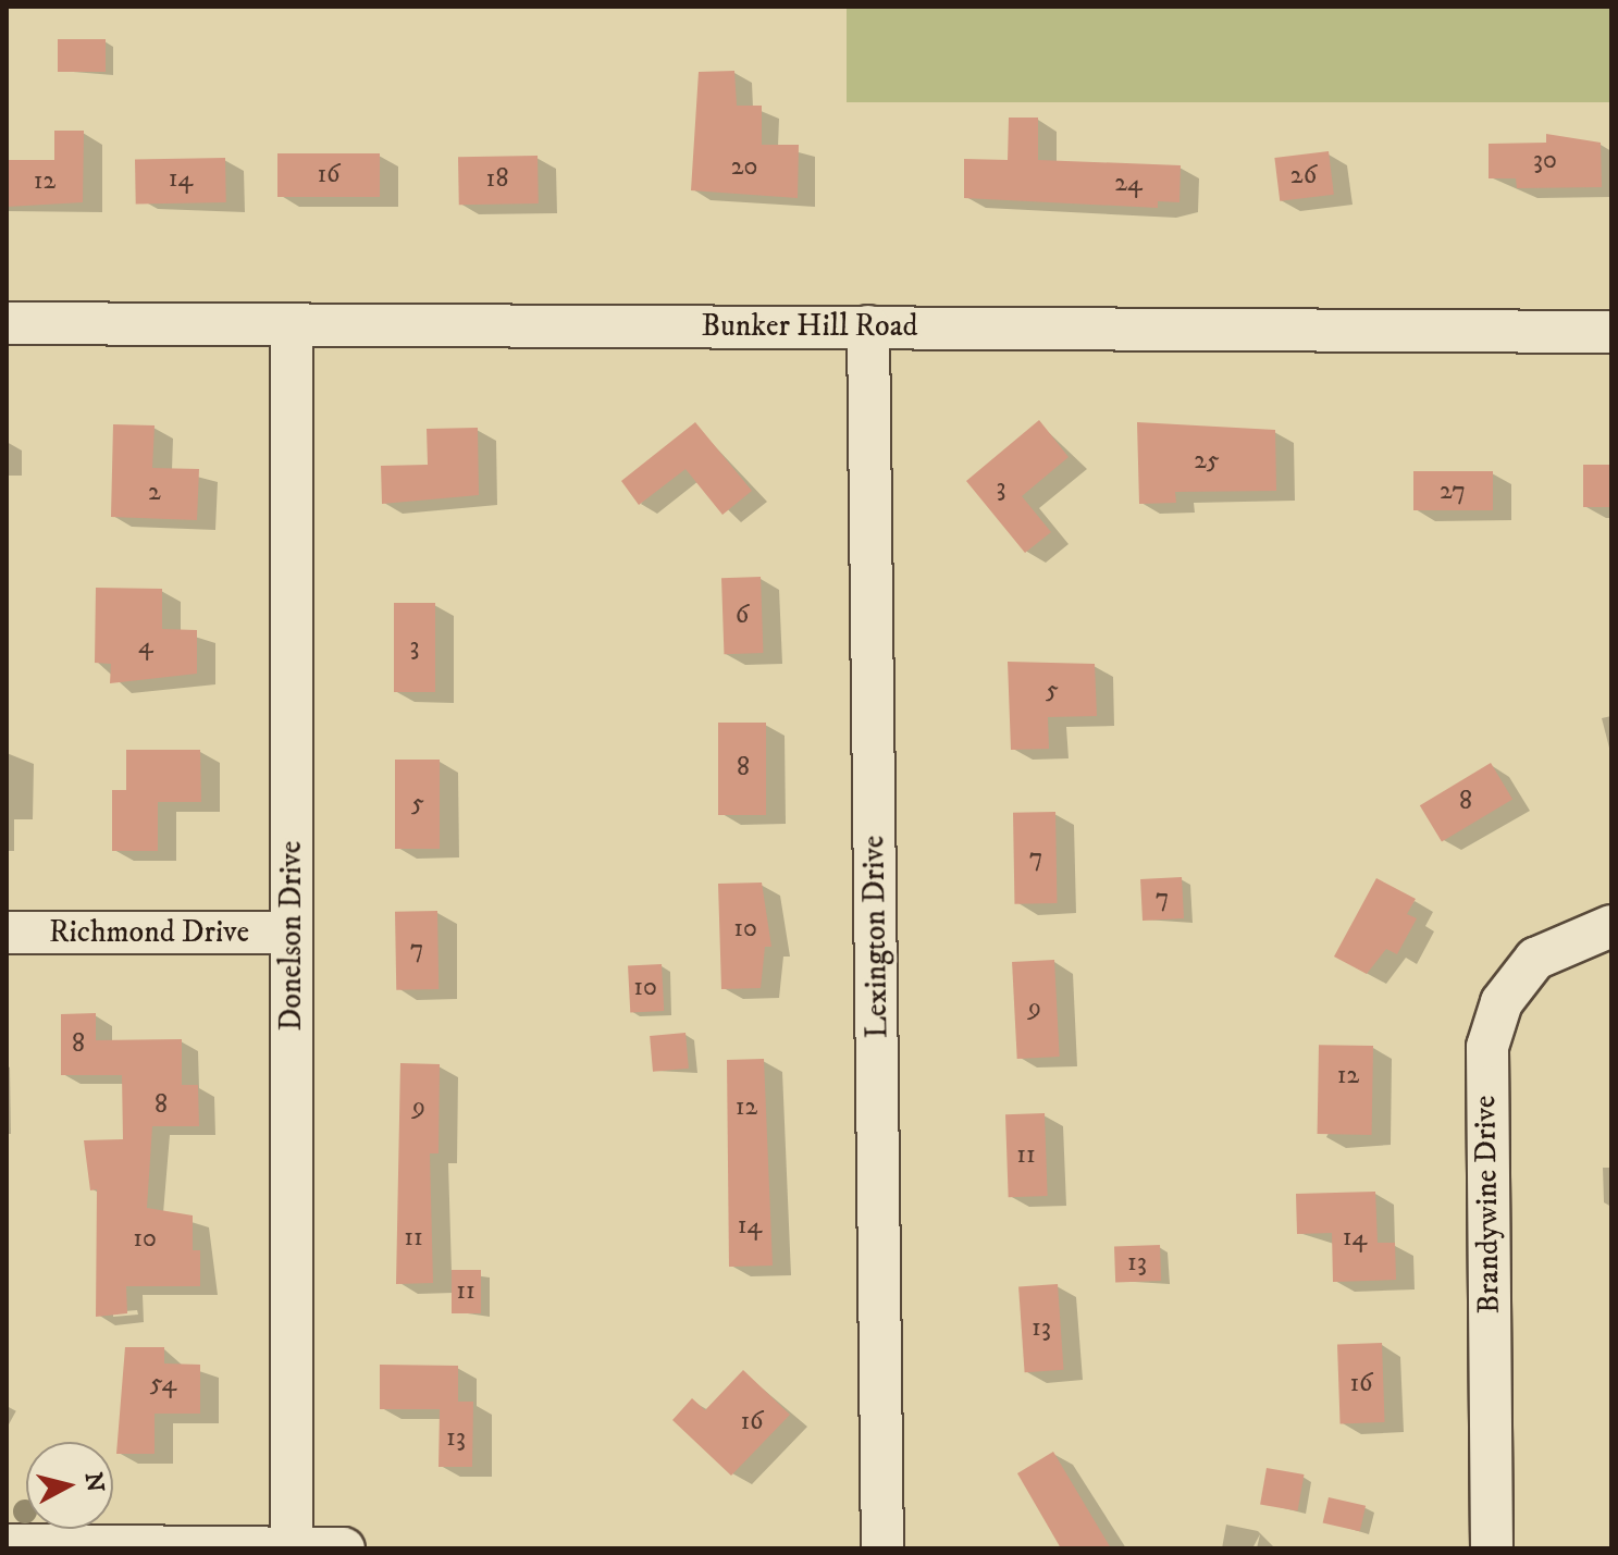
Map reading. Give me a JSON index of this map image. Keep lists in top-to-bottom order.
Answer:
{
  "streets": {
    "street": [
      "Bunker Hill Road",
      "Richmond Drive",
      "Donelson Drive",
      "Lexington Drive",
      "Brandywine Drive"
    ]
  },
  "crossings": [
    ["Bunker Hill Road", "Donelson Drive"],
    ["Bunker Hill Road", "Lexington Drive"],
    ["Richmond Drive", "Donelson Drive"]
  ],
  "house_numbers": [
    "30",
    "20",
    "16",
    "26",
    "14",
    "18",
    "12",
    "24",
    "25",
    "3",
    "27",
    "2",
    "6",
    "4",
    "3",
    "5",
    "8",
    "8",
    "5",
    "7",
    "7",
    "10",
    "7",
    "10",
    "9",
    "8",
    "12",
    "8",
    "9",
    "12",
    "11",
    "14",
    "11",
    "14",
    "10",
    "13",
    "11",
    "13",
    "54",
    "16",
    "16",
    "13"
  ],
  "north": "right"
}
